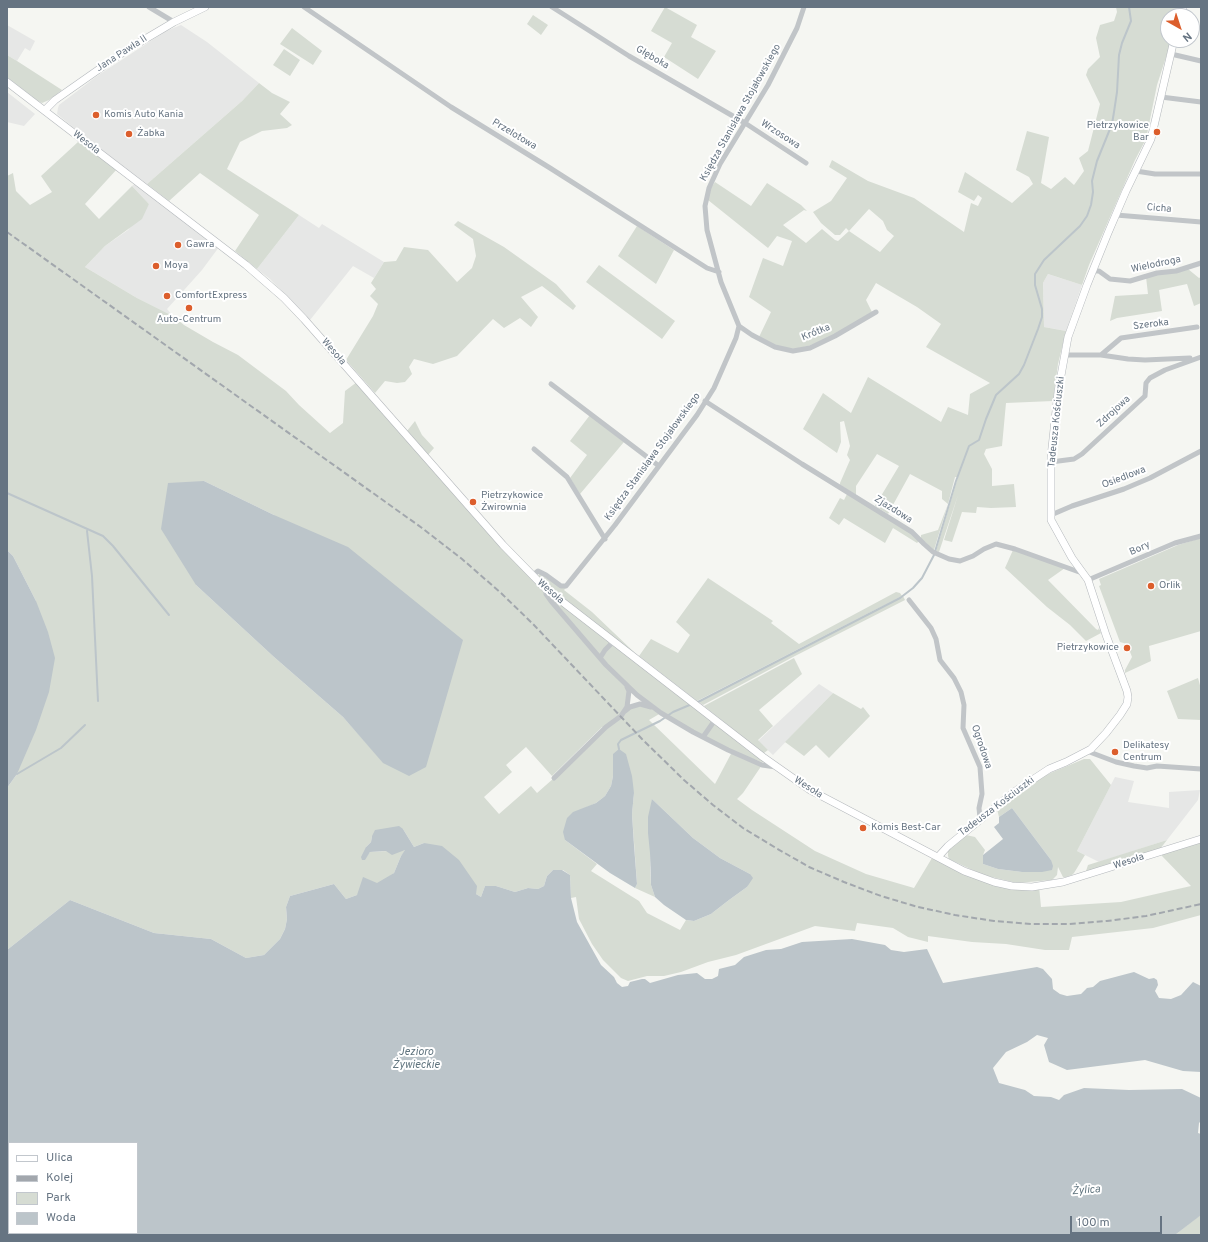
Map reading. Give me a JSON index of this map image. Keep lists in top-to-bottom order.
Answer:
{
  "streets": {
    "main road": ["Jana Pawła II", "Wesoła", "Tadeusza Kościuszki"],
    "street": [
      "Głęboka",
      "Księdza Stanisława Stojałowskiego",
      "Przelotowa",
      "Wrzosowa",
      "Cicha",
      "Wielodroga",
      "Szeroka",
      "Krótka",
      "Zdrojowa",
      "Osiedlowa",
      "Zjazdowa",
      "Bory",
      "Ogrodowa"
    ]
  },
  "crossings": [
    ["Jana Pawła II", "Wesoła"],
    ["Głęboka", "Księdza Stanisława Stojałowskiego"],
    ["Głęboka", "Wrzosowa"],
    ["Księdza Stanisława Stojałowskiego", "Przelotowa"],
    ["Księdza Stanisława Stojałowskiego", "Wrzosowa"],
    ["Księdza Stanisława Stojałowskiego", "Wesoła"],
    ["Księdza Stanisława Stojałowskiego", "Krótka"],
    ["Księdza Stanisława Stojałowskiego", "Zjazdowa"],
    ["Wesoła", "Tadeusza Kościuszki"],
    ["Cicha", "Tadeusza Kościuszki"],
    ["Wielodroga", "Tadeusza Kościuszki"],
    ["Zdrojowa", "Tadeusza Kościuszki"],
    ["Tadeusza Kościuszki", "Osiedlowa"],
    ["Tadeusza Kościuszki", "Zjazdowa"],
    ["Tadeusza Kościuszki", "Bory"],
    ["Tadeusza Kościuszki", "Ogrodowa"]
  ],
  "water": ["Jezioro Żywieckie", "Żylica"],
  "places": [
    "Komis Auto Kania",
    "Pietrzykowice Bar",
    "Żabka",
    "Gawra",
    "Moya",
    "ComfortExpress",
    "Auto-Centrum",
    "Pietrzykowice Żwirownia",
    "Orlik",
    "Pietrzykowice",
    "Delikatesy Centrum",
    "Komis Best-Car"
  ],
  "legend": [
    "Ulica",
    "Kolej",
    "Park",
    "Woda"
  ],
  "scale_bar": "100 m",
  "north": "bottom right"
}
